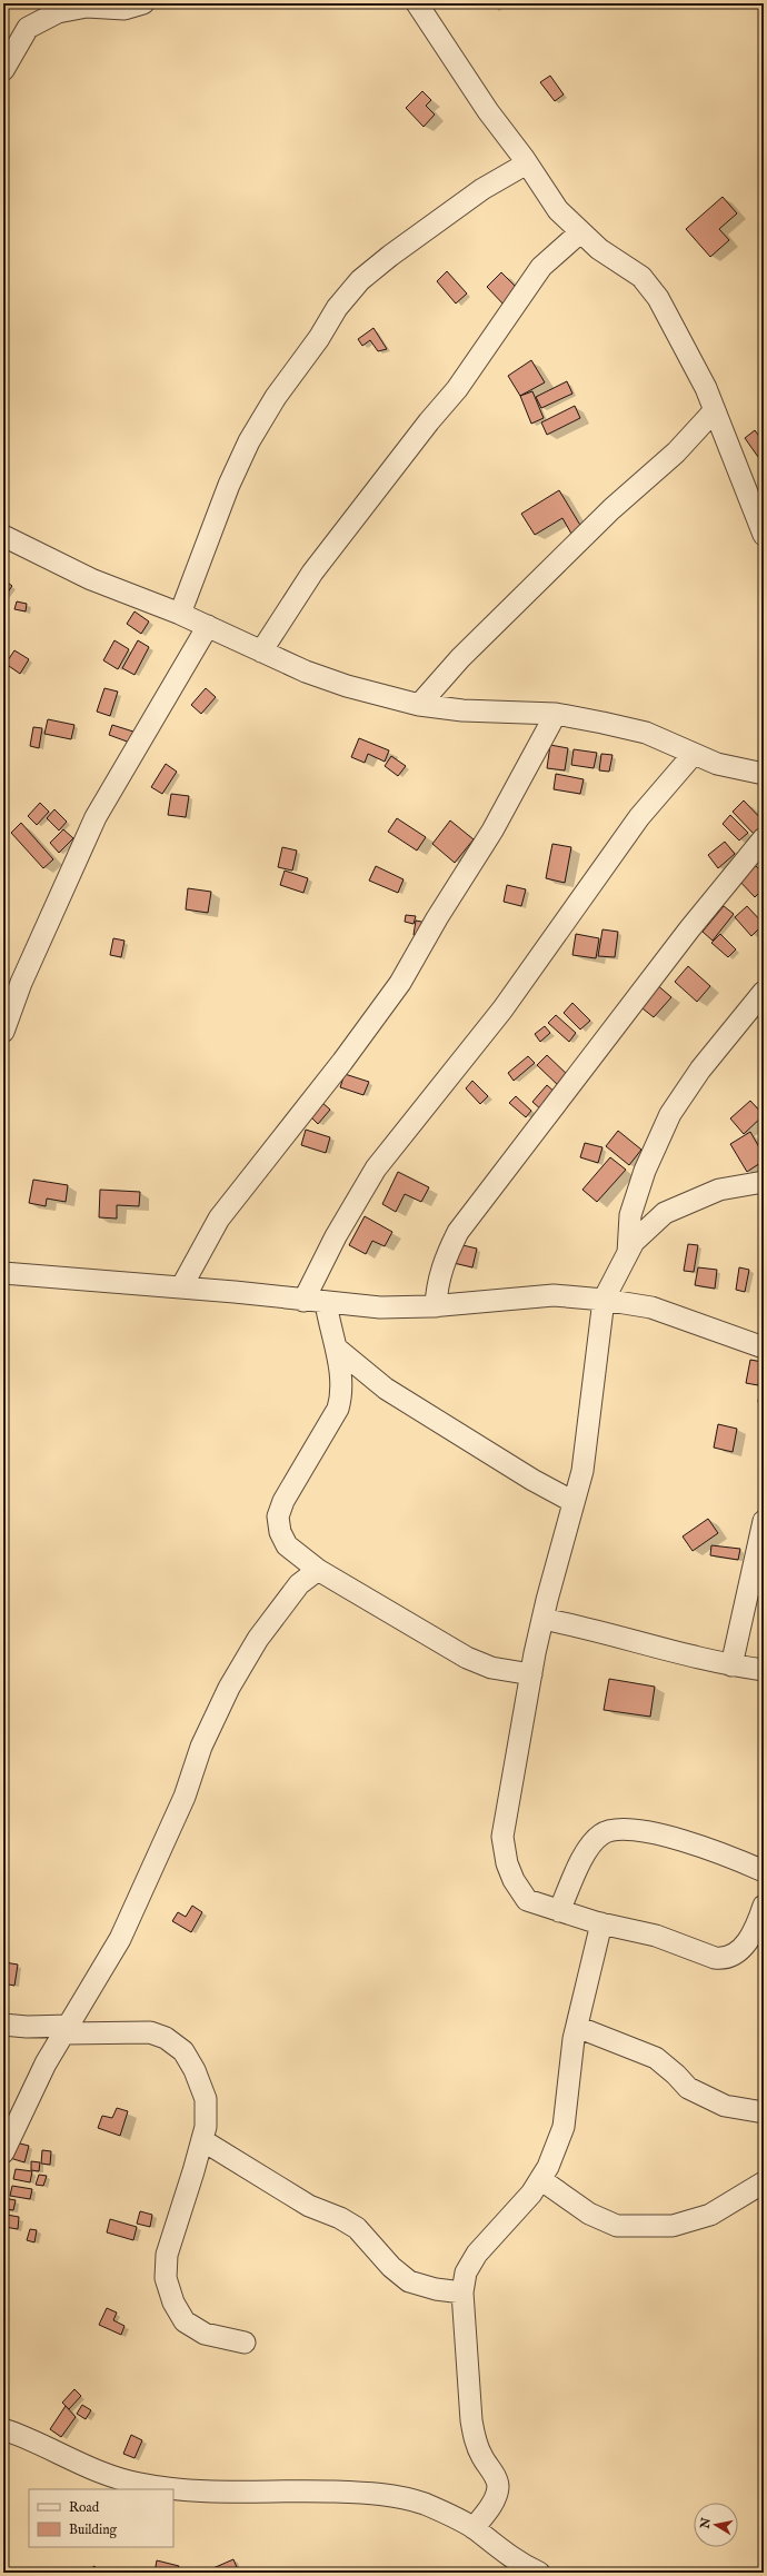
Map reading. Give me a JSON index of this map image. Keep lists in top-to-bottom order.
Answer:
{
  "legend": ["Road", "Building"],
  "north": "left"
}
